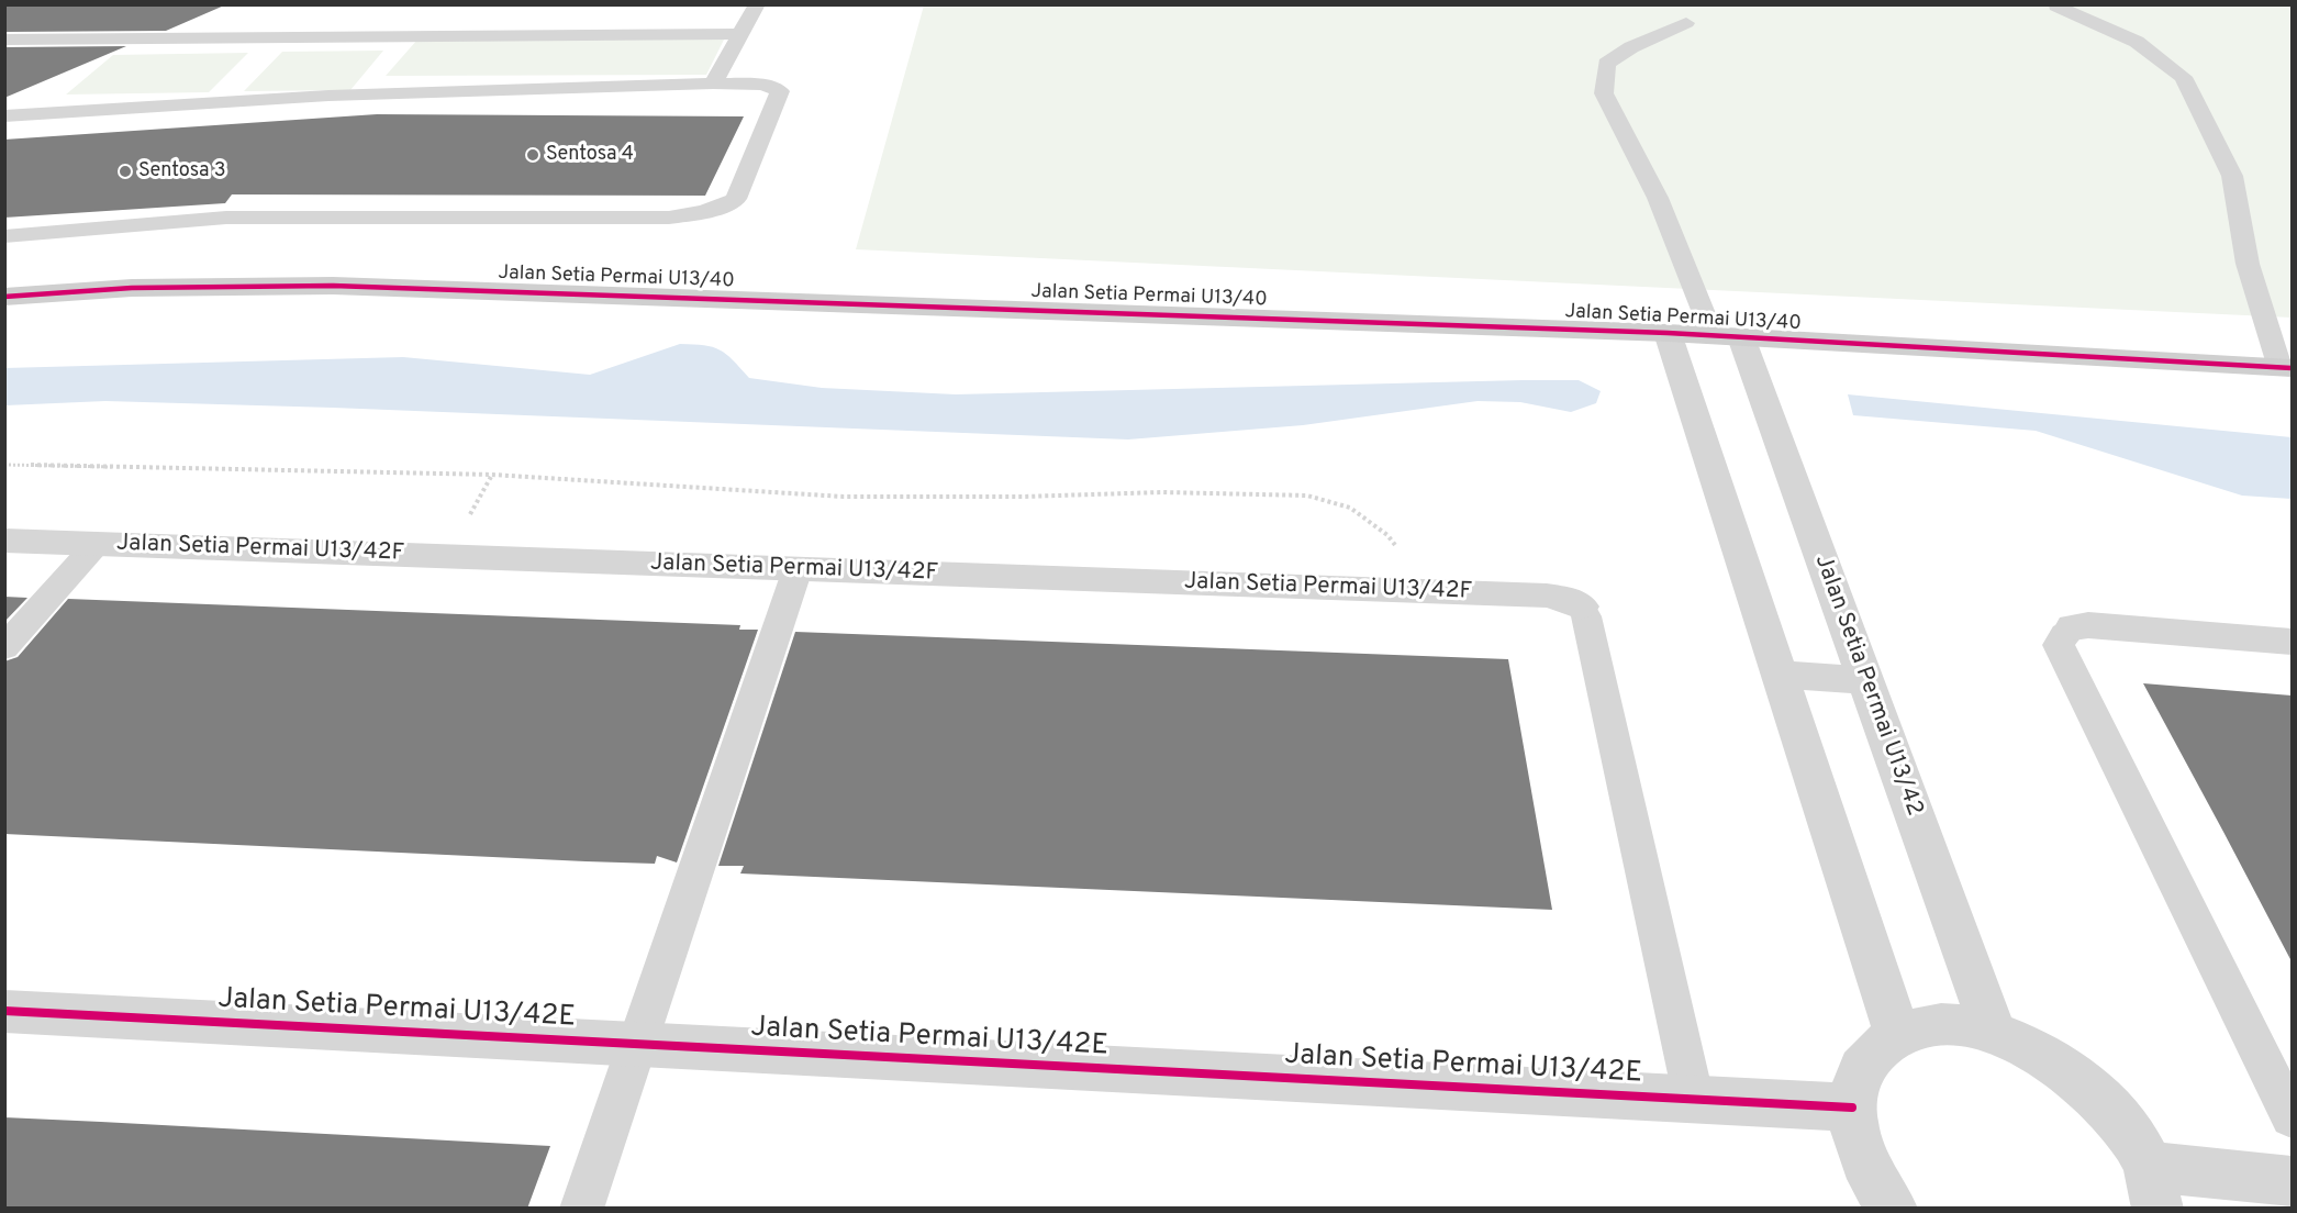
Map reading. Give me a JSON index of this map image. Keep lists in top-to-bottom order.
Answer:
{
  "streets": {
    "street": [
      "Jalan Setia Permai U13/40",
      "Jalan Setia Permai U13/42F",
      "Jalan Setia Permai U13/42",
      "Jalan Setia Permai U13/42E"
    ]
  },
  "crossings": [
    ["Jalan Setia Permai U13/40", "Jalan Setia Permai U13/42"]
  ],
  "places": ["Sentosa 4", "Sentosa 3"]
}
